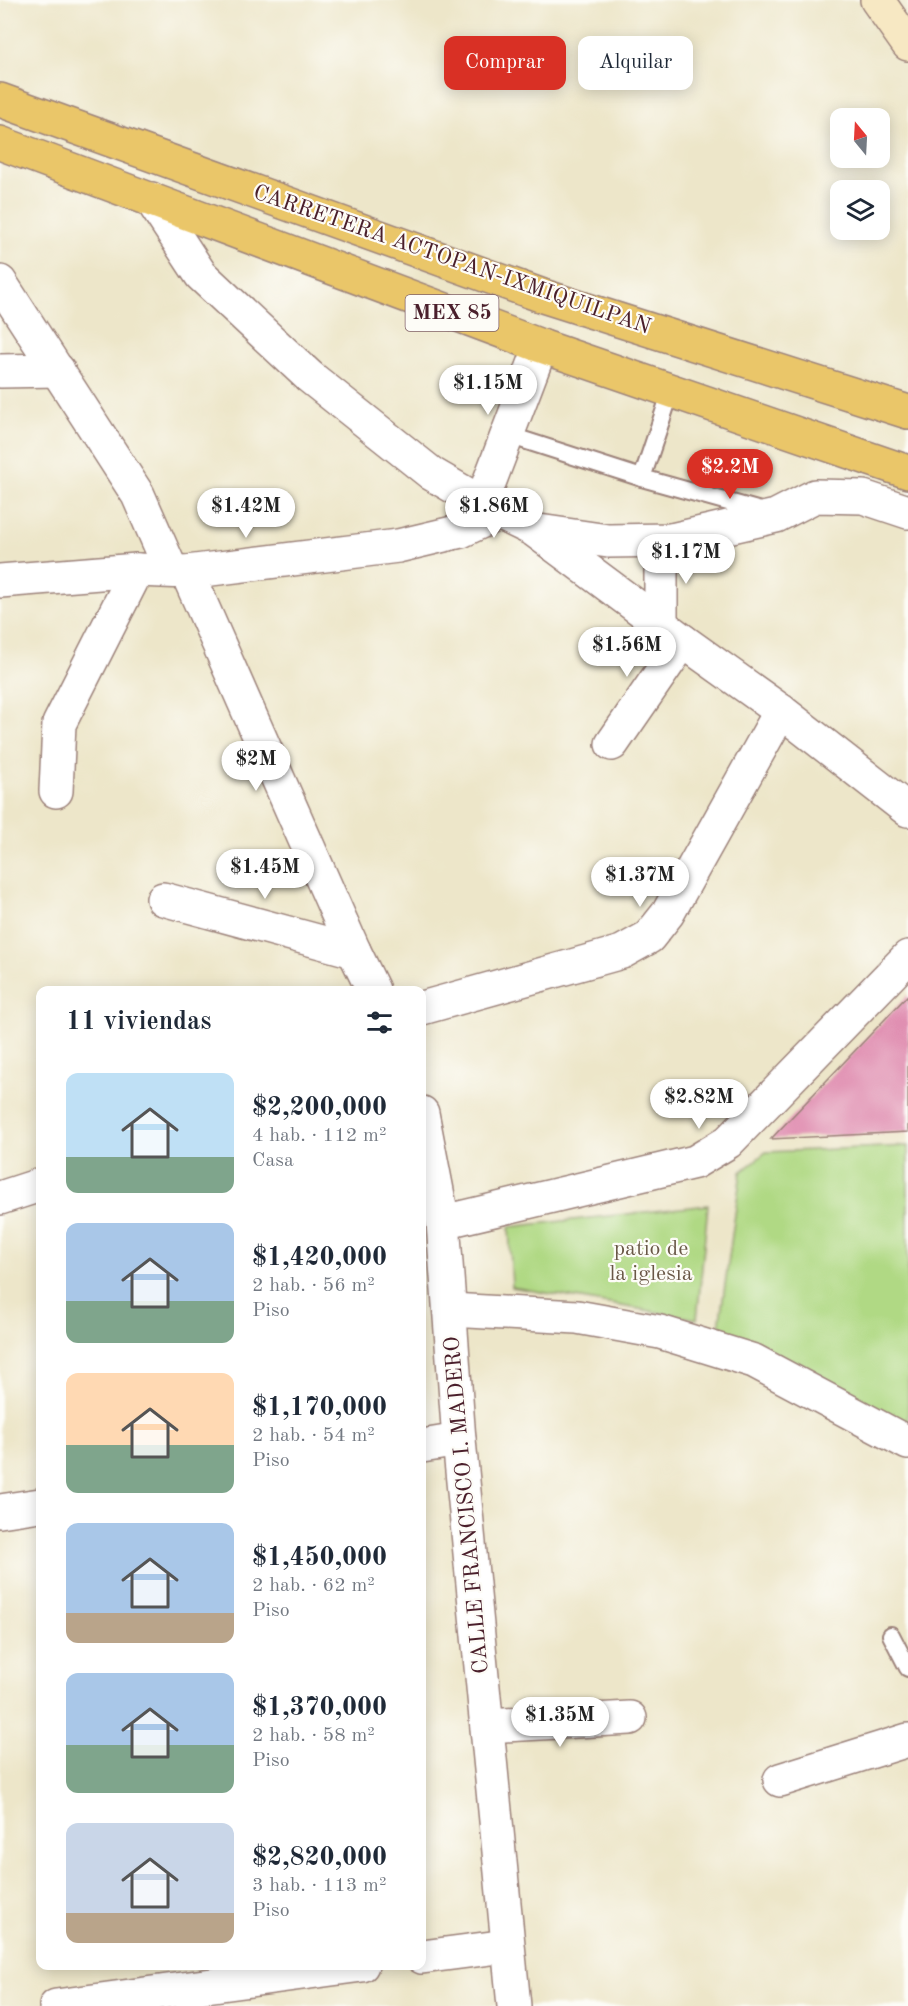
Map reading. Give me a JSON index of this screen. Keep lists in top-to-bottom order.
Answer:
{
  "streets": {
    "main road": ["CARRETERA ACTOPAN-IXMIQUILPAN", "MEX 85"],
    "street": ["CALLE FRANCISCO I. MADERO"]
  },
  "parks": ["patio de la iglesia"],
  "north": "top",
  "page": {
    "chip": ["Comprar", "Alquilar"],
    "price": [
      "$1.15M",
      "$2.2M",
      "$1.42M",
      "$1.86M",
      "$1.17M",
      "$1.56M",
      "$2M",
      "$1.45M",
      "$1.37M",
      "$2.82M",
      "$1.35M"
    ],
    "heading": "11 viviendas",
    "list": [
      {
        "name": "$2,200,000",
        "note": "4 hab. · 112 m² · Casa"
      },
      {
        "name": "$1,420,000",
        "note": "2 hab. · 56 m² · Piso"
      },
      {
        "name": "$1,170,000",
        "note": "2 hab. · 54 m² · Piso"
      },
      {
        "name": "$1,450,000",
        "note": "2 hab. · 62 m² · Piso"
      },
      {
        "name": "$1,370,000",
        "note": "2 hab. · 58 m² · Piso"
      },
      {
        "name": "$2,820,000",
        "note": "3 hab. · 113 m² · Piso"
      }
    ]
  }
}
